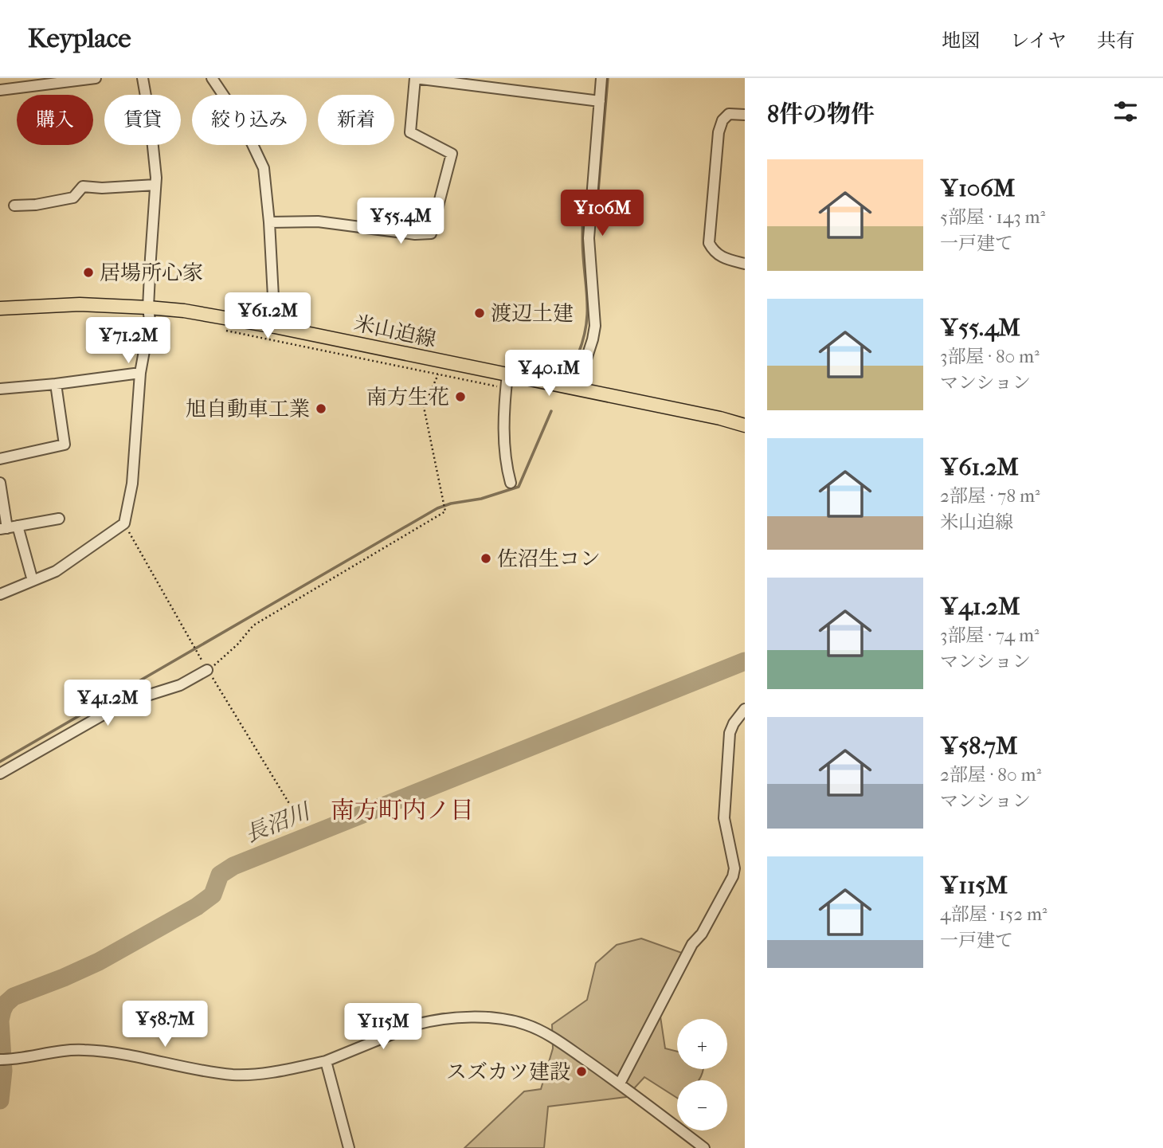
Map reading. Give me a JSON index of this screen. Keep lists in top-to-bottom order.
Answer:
{
  "streets": {
    "main road": ["米山迫線"]
  },
  "districts": ["南方町内ノ目"],
  "water": ["長沼川"],
  "places": [
    "居場所心家",
    "渡辺土建",
    "南方生花",
    "旭自動車工業",
    "佐沼生コン",
    "スズカツ建設"
  ],
  "page": {
    "header": "Keyplace",
    "nav": ["地図", "レイヤ", "共有"],
    "heading": "8件の物件",
    "chip": [
      "購入",
      "賃貸",
      "絞り込み",
      "新着"
    ],
    "list": [
      {
        "name": "¥106M",
        "note": "5部屋 · 143 m² · 一戸建て"
      },
      {
        "name": "¥55.4M",
        "note": "3部屋 · 80 m² · マンション"
      },
      {
        "name": "¥61.2M",
        "note": "2部屋 · 78 m² · 米山迫線"
      },
      {
        "name": "¥41.2M",
        "note": "3部屋 · 74 m² · マンション"
      },
      {
        "name": "¥58.7M",
        "note": "2部屋 · 80 m² · マンション"
      },
      {
        "name": "¥115M",
        "note": "4部屋 · 152 m² · 一戸建て"
      }
    ],
    "price": [
      "¥106M",
      "¥55.4M",
      "¥61.2M",
      "¥71.2M",
      "¥40.1M",
      "¥41.2M",
      "¥58.7M",
      "¥115M"
    ],
    "map_buttons": ["+", "−"]
  }
}
